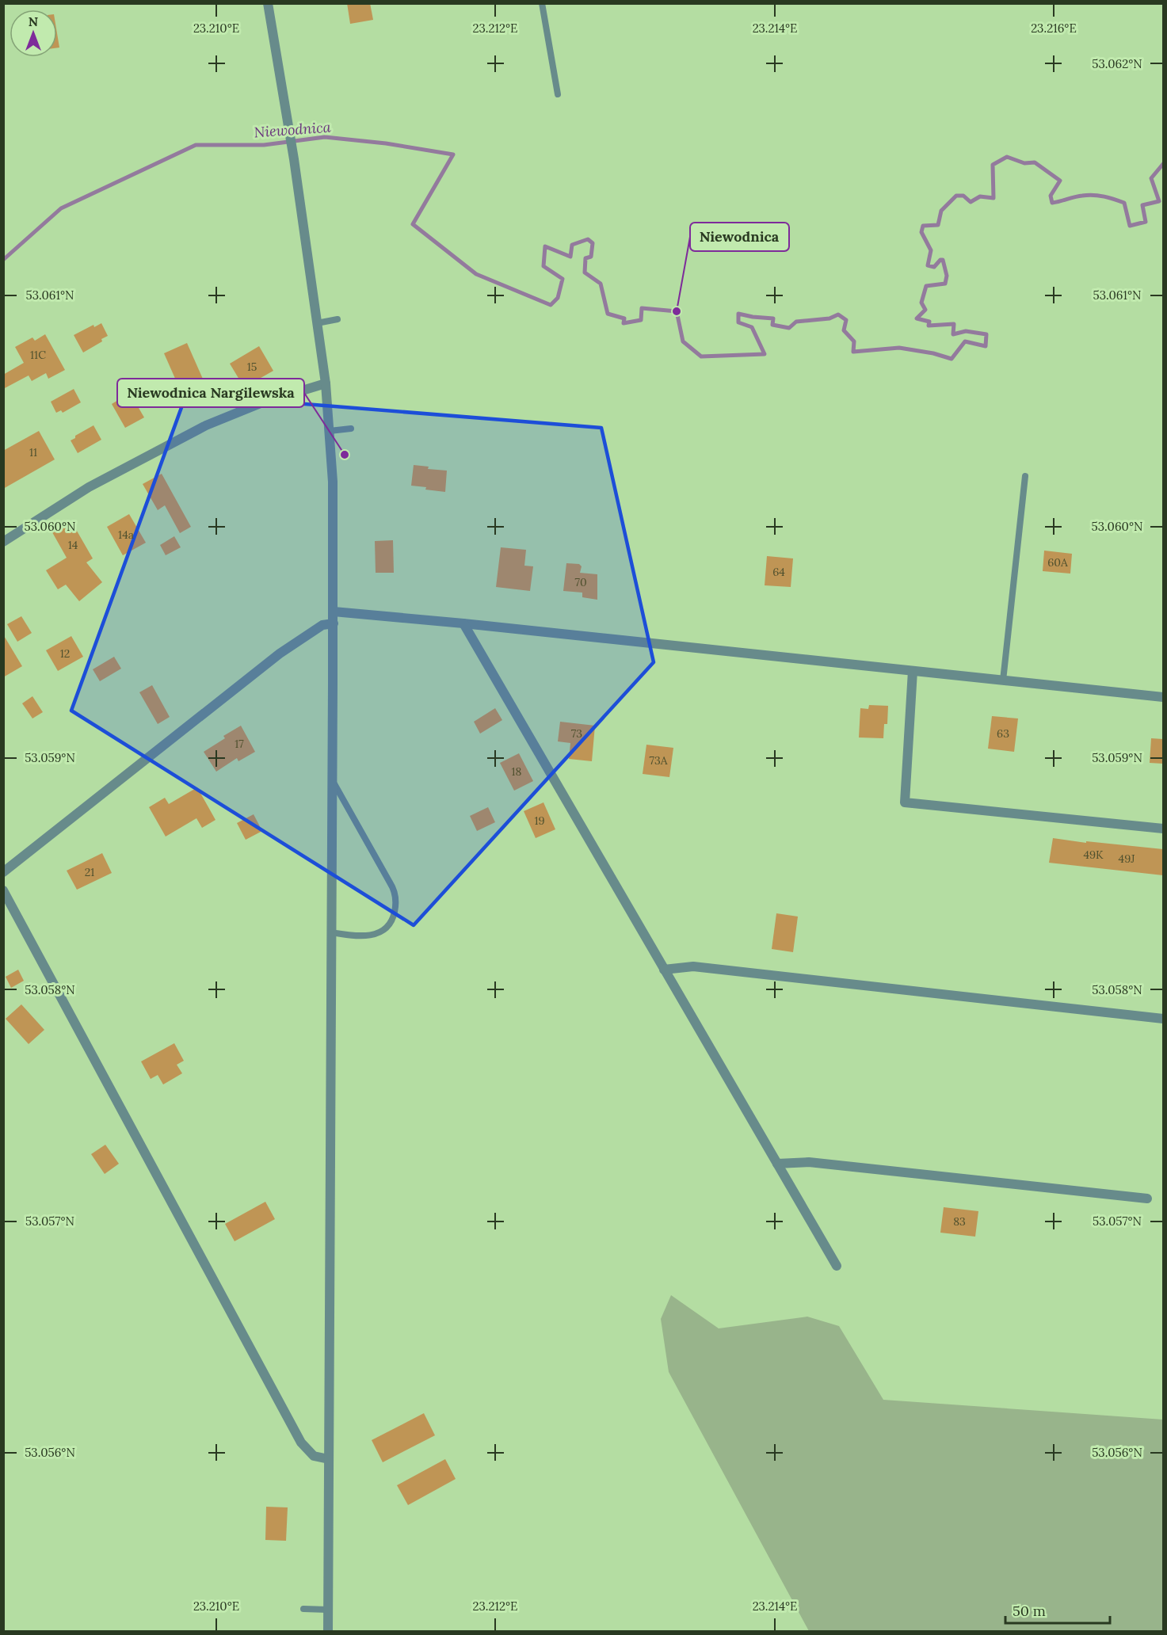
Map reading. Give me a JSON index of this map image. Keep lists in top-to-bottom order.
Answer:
{
  "water": ["Niewodnica"],
  "places": ["Niewodnica", "Niewodnica Nargilewska"],
  "house_numbers": [
    "11C",
    "15",
    "11",
    "14a",
    "14",
    "60A",
    "64",
    "70",
    "12",
    "73",
    "63",
    "17",
    "73A",
    "18",
    "19",
    "49K",
    "49J",
    "21",
    "83"
  ],
  "scale_bar": "50 m",
  "north": "top",
  "coordinates": [
    "23.210°E",
    "23.212°E",
    "23.214°E",
    "23.216°E",
    "53.062°N",
    "53.061°N",
    "53.060°N",
    "53.059°N",
    "53.058°N",
    "53.057°N",
    "53.056°N"
  ]
}
